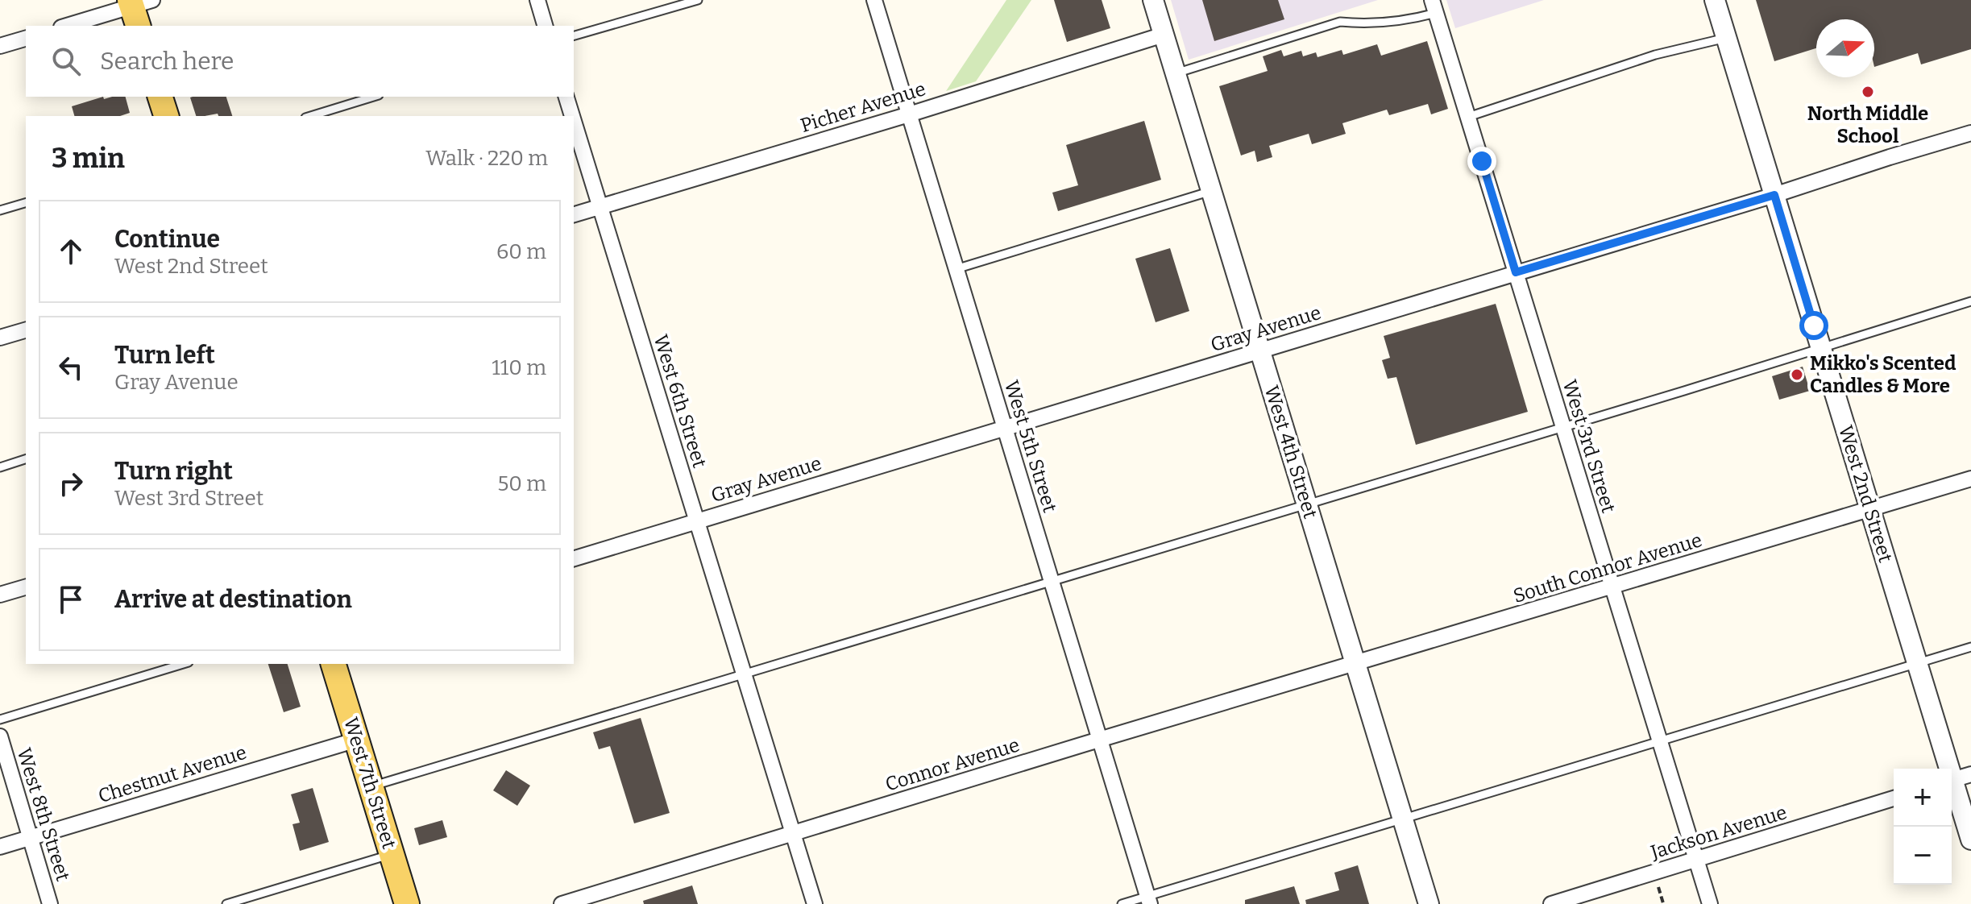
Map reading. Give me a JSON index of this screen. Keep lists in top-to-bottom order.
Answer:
{
  "streets": {
    "main road": ["West 7th Street"],
    "street": [
      "Picher Avenue",
      "Gray Avenue",
      "West 6th Street",
      "West 5th Street",
      "West 3rd Street",
      "West 4th Street",
      "West 2nd Street",
      "South Connor Avenue",
      "Connor Avenue",
      "Chestnut Avenue",
      "West 8th Street",
      "Jackson Avenue"
    ]
  },
  "crossings": [
    ["Picher Avenue", "West 6th Street"],
    ["Picher Avenue", "West 5th Street"],
    ["Picher Avenue", "West 4th Street"],
    ["Gray Avenue", "West 6th Street"],
    ["Gray Avenue", "West 5th Street"],
    ["Gray Avenue", "West 3rd Street"],
    ["Gray Avenue", "West 4th Street"],
    ["Gray Avenue", "West 2nd Street"],
    ["West 6th Street", "Connor Avenue"],
    ["West 5th Street", "Connor Avenue"],
    ["West 3rd Street", "South Connor Avenue"],
    ["West 3rd Street", "Jackson Avenue"],
    ["West 4th Street", "South Connor Avenue"],
    ["West 4th Street", "Connor Avenue"],
    ["West 2nd Street", "South Connor Avenue"],
    ["South Connor Avenue", "Connor Avenue"],
    ["Chestnut Avenue", "West 7th Street"],
    ["Chestnut Avenue", "West 8th Street"]
  ],
  "places": ["North Middle School", "Mikko's Scented Candles & More"],
  "north": "right",
  "page": {
    "search": "Search here",
    "heading": ["3 min", "Walk · 220 m"],
    "list": [
      ["Continue", "West 2nd Street", "60 m"],
      ["Turn left", "Gray Avenue", "110 m"],
      ["Turn right", "West 3rd Street", "50 m"],
      "Arrive at destination"
    ],
    "map_buttons": ["+", "−"]
  }
}
